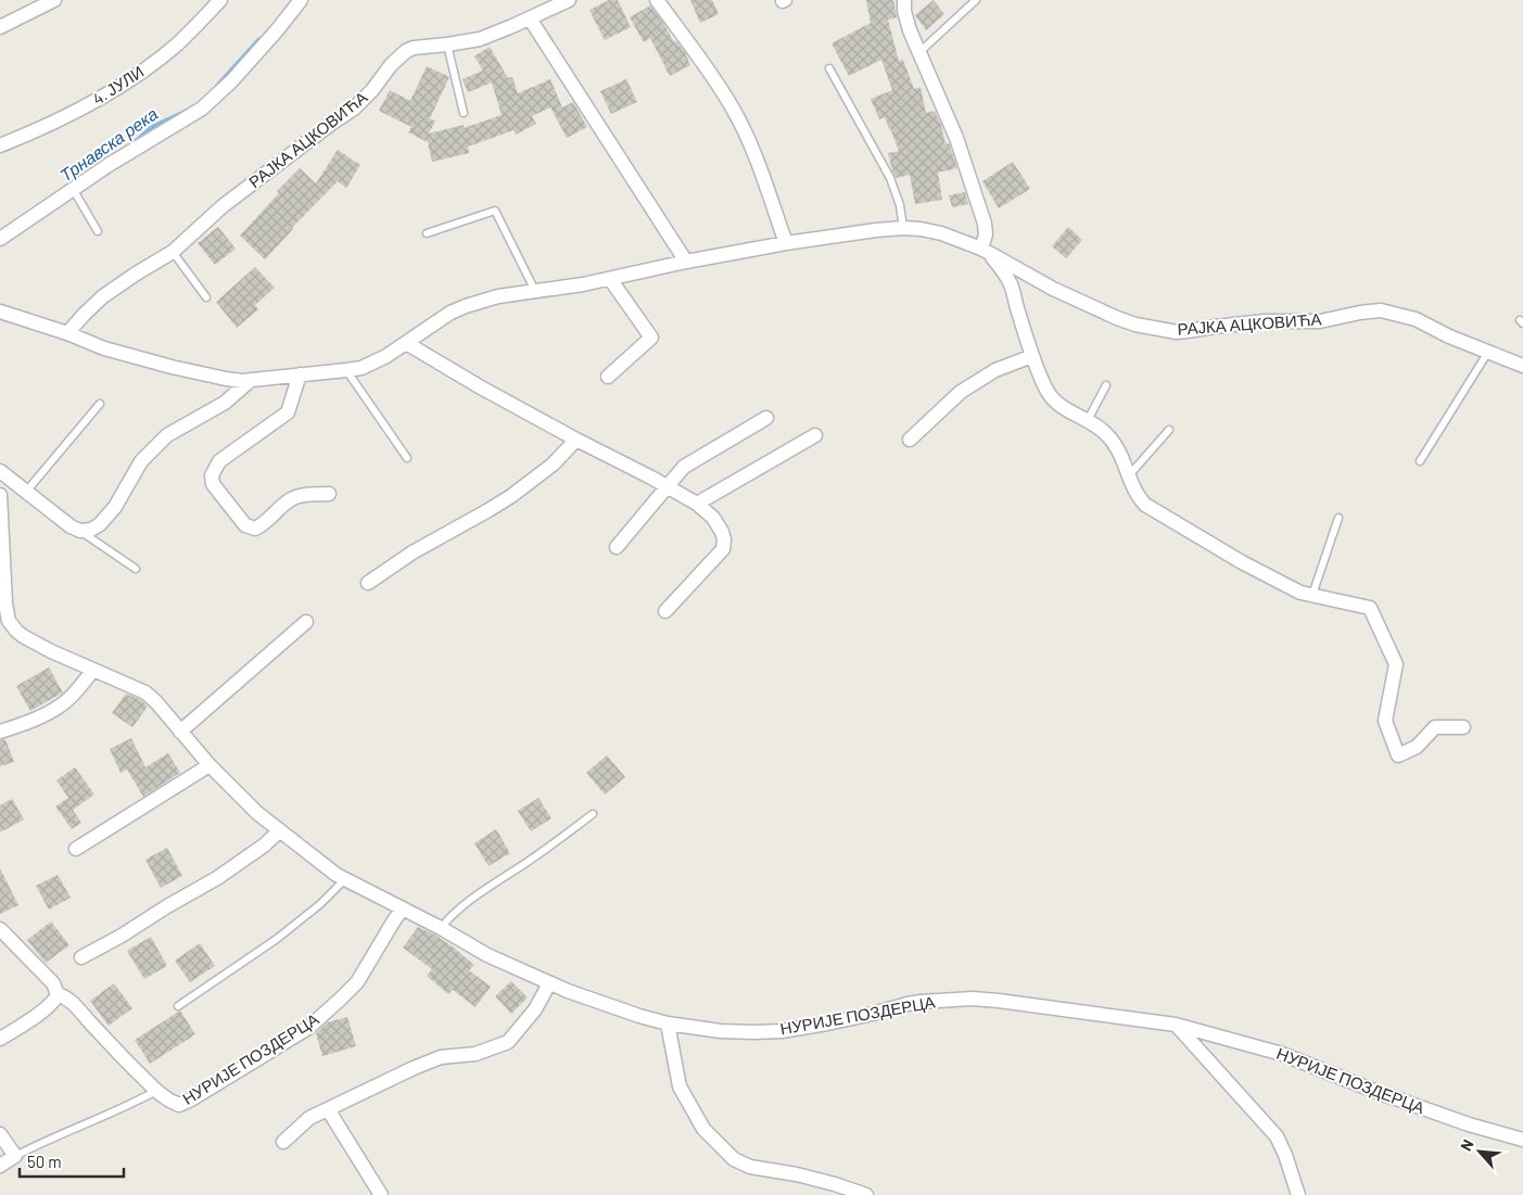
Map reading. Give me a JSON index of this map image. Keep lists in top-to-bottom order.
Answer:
{
  "streets": {
    "street": ["4. ЈУЛИ", "РАЈКА АЦКОВИЋА", "НУРИЈЕ ПОЗДЕРЦА"]
  },
  "water": ["Трнавска река"],
  "scale_bar": "50 m",
  "north": "top left"
}
